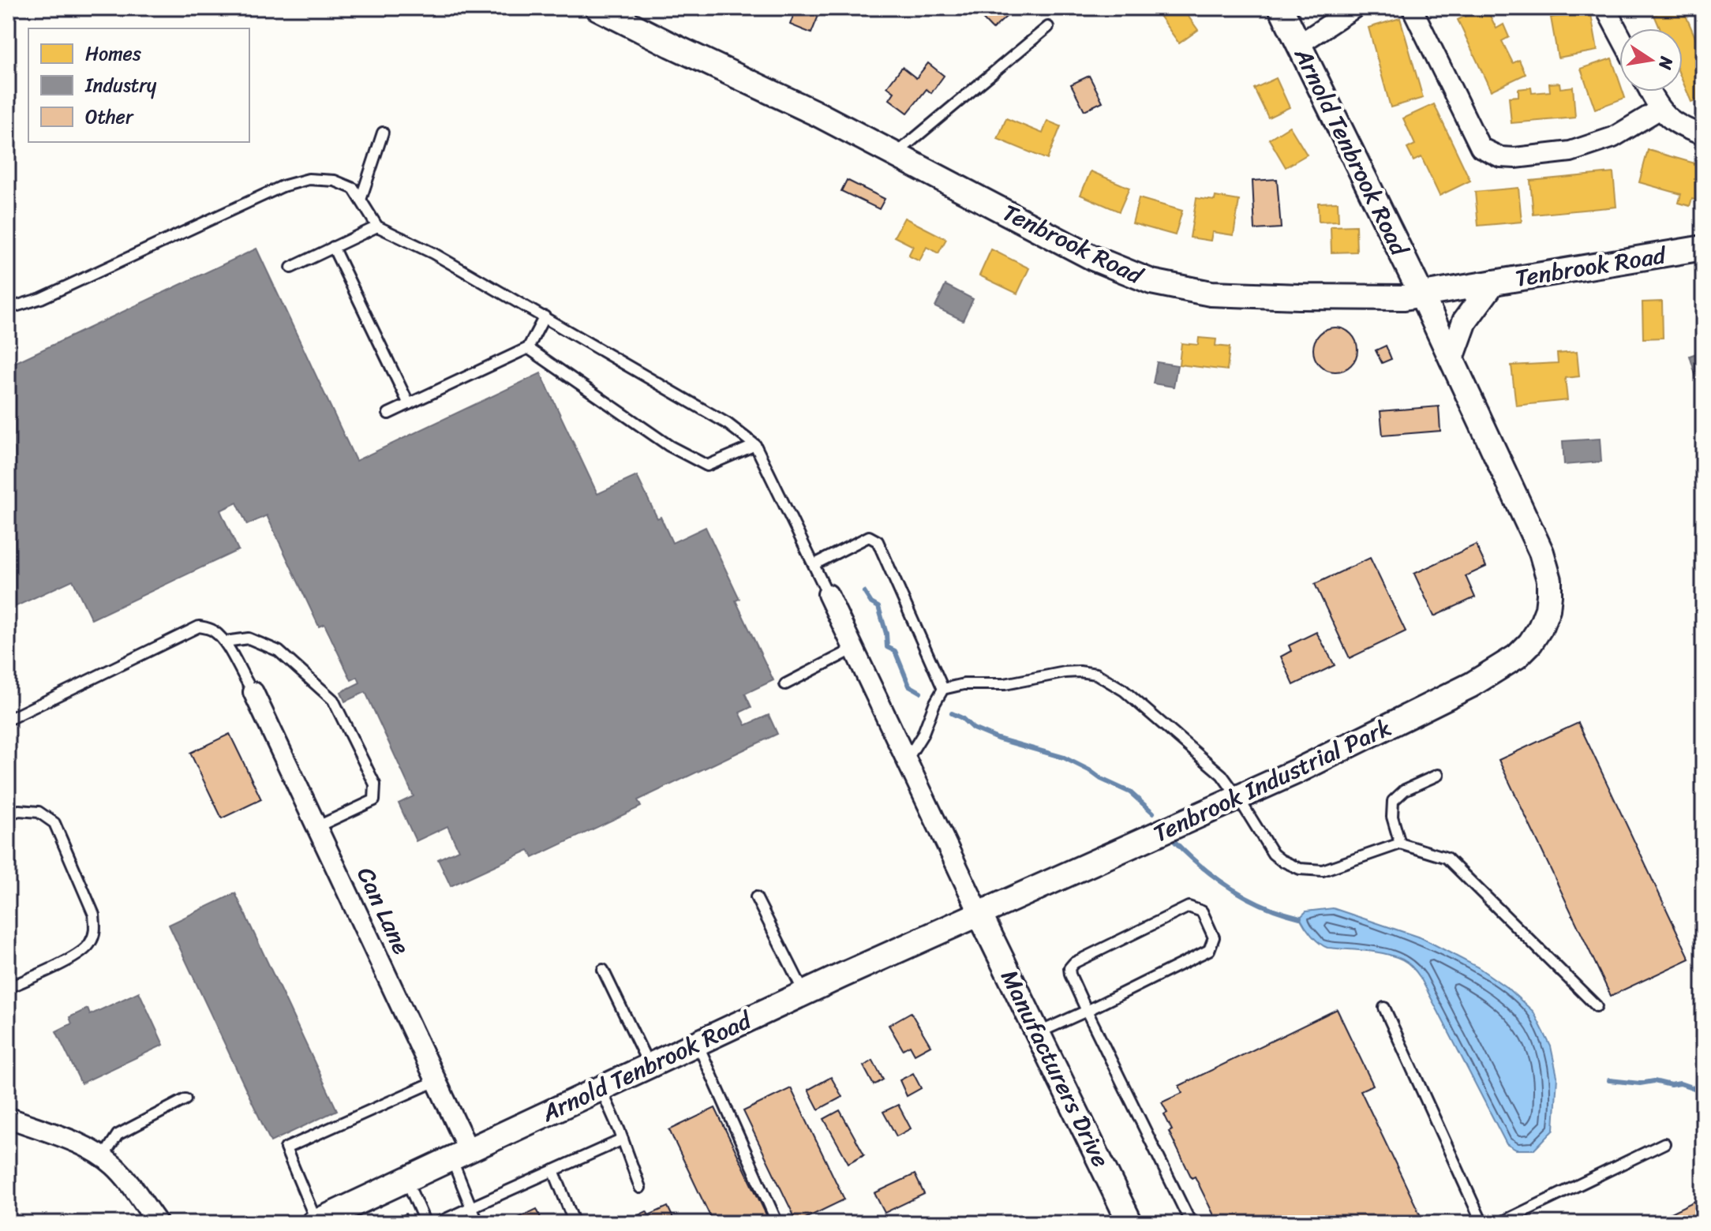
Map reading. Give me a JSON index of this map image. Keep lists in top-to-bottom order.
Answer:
{
  "streets": {
    "street": [
      "Arnold Tenbrook Road",
      "Tenbrook Road",
      "Tenbrook Industrial Park",
      "Can Lane",
      "Manufacturers Drive"
    ]
  },
  "crossings": [
    ["Arnold Tenbrook Road", "Tenbrook Road"],
    ["Arnold Tenbrook Road", "Tenbrook Industrial Park"],
    ["Arnold Tenbrook Road", "Can Lane"],
    ["Arnold Tenbrook Road", "Manufacturers Drive"],
    ["Tenbrook Road", "Tenbrook Industrial Park"],
    ["Tenbrook Industrial Park", "Manufacturers Drive"]
  ],
  "legend": ["Homes", "Industry", "Other"],
  "north": "right"
}
